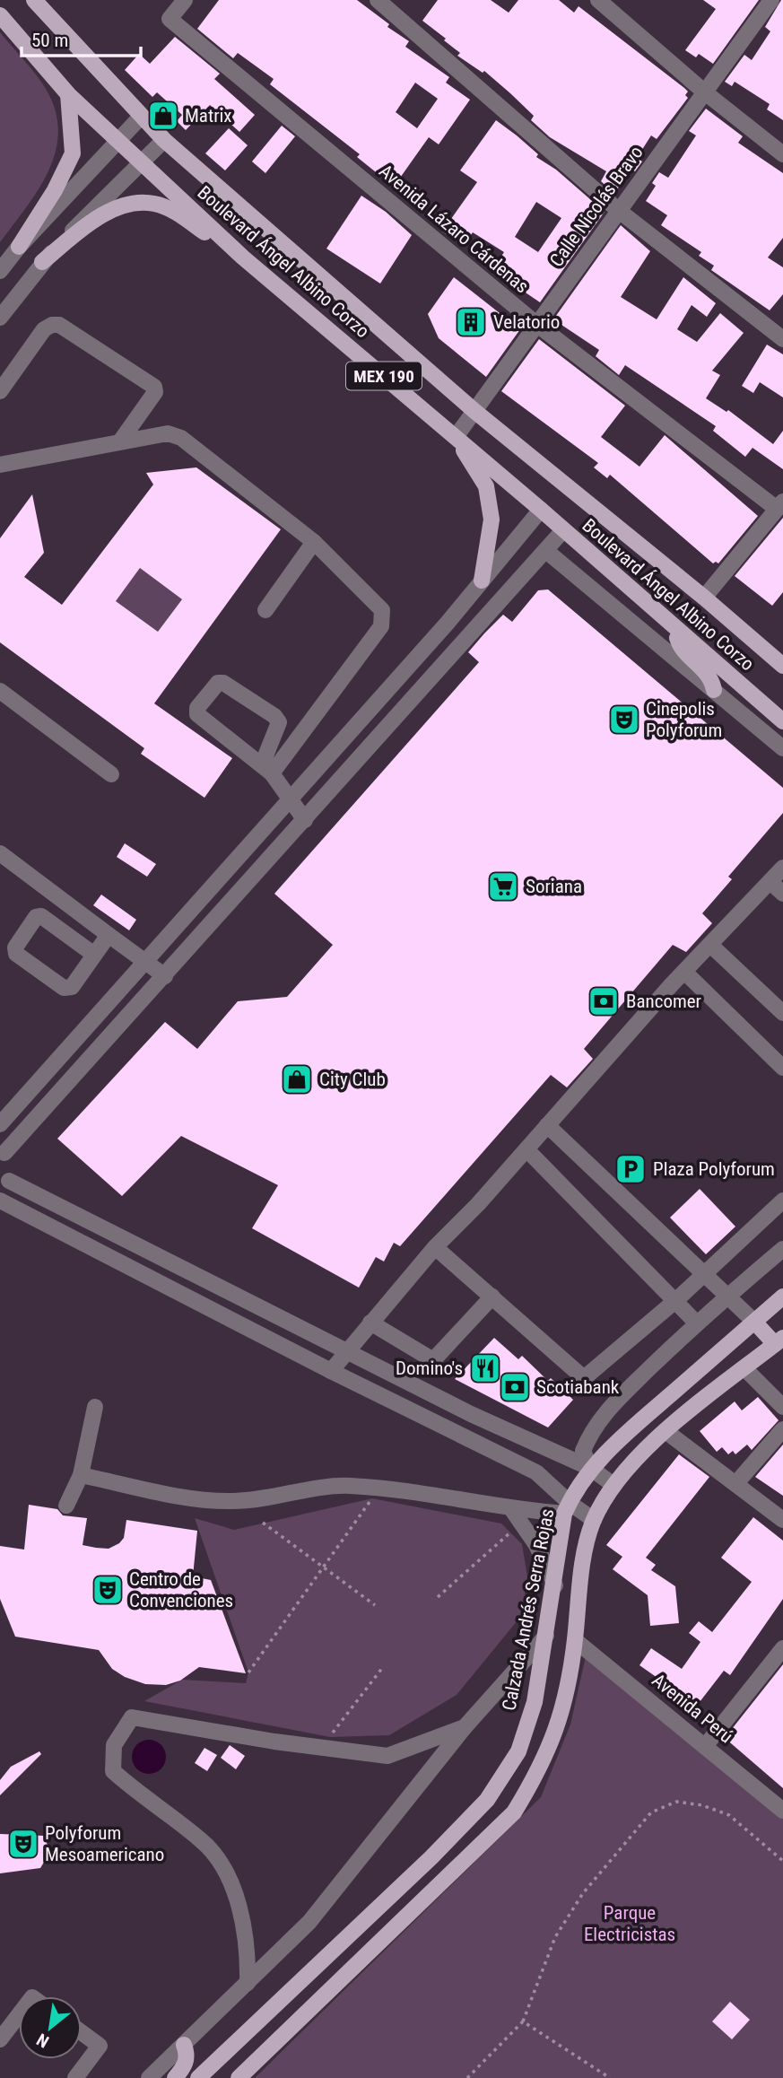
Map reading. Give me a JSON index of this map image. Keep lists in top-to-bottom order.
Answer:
{
  "streets": {
    "main road": ["Boulevard Ángel Albino Corzo", "MEX 190", "Calzada Andrés Serra Rojas"],
    "street": ["Calle Nicolás Bravo", "Avenida Lázaro Cárdenas", "Avenida Perú"]
  },
  "crossings": [
    ["Calle Nicolás Bravo", "Avenida Lázaro Cárdenas"],
    ["Calle Nicolás Bravo", "Boulevard Ángel Albino Corzo"]
  ],
  "parks": ["Parque Electricistas"],
  "places": {
    "shop": ["Matrix", "City Club"],
    "building": ["Velatorio"],
    "theatre": ["Cinepolis Polyforum", "Centro de Convenciones", "Polyforum Mesoamericano"],
    "supermarket": ["Soriana"],
    "bank": ["Bancomer", "Scotiabank"],
    "parking": ["Plaza Polyforum"],
    "restaurant": ["Domino's"]
  },
  "scale_bar": "50 m",
  "north": "bottom left"
}
